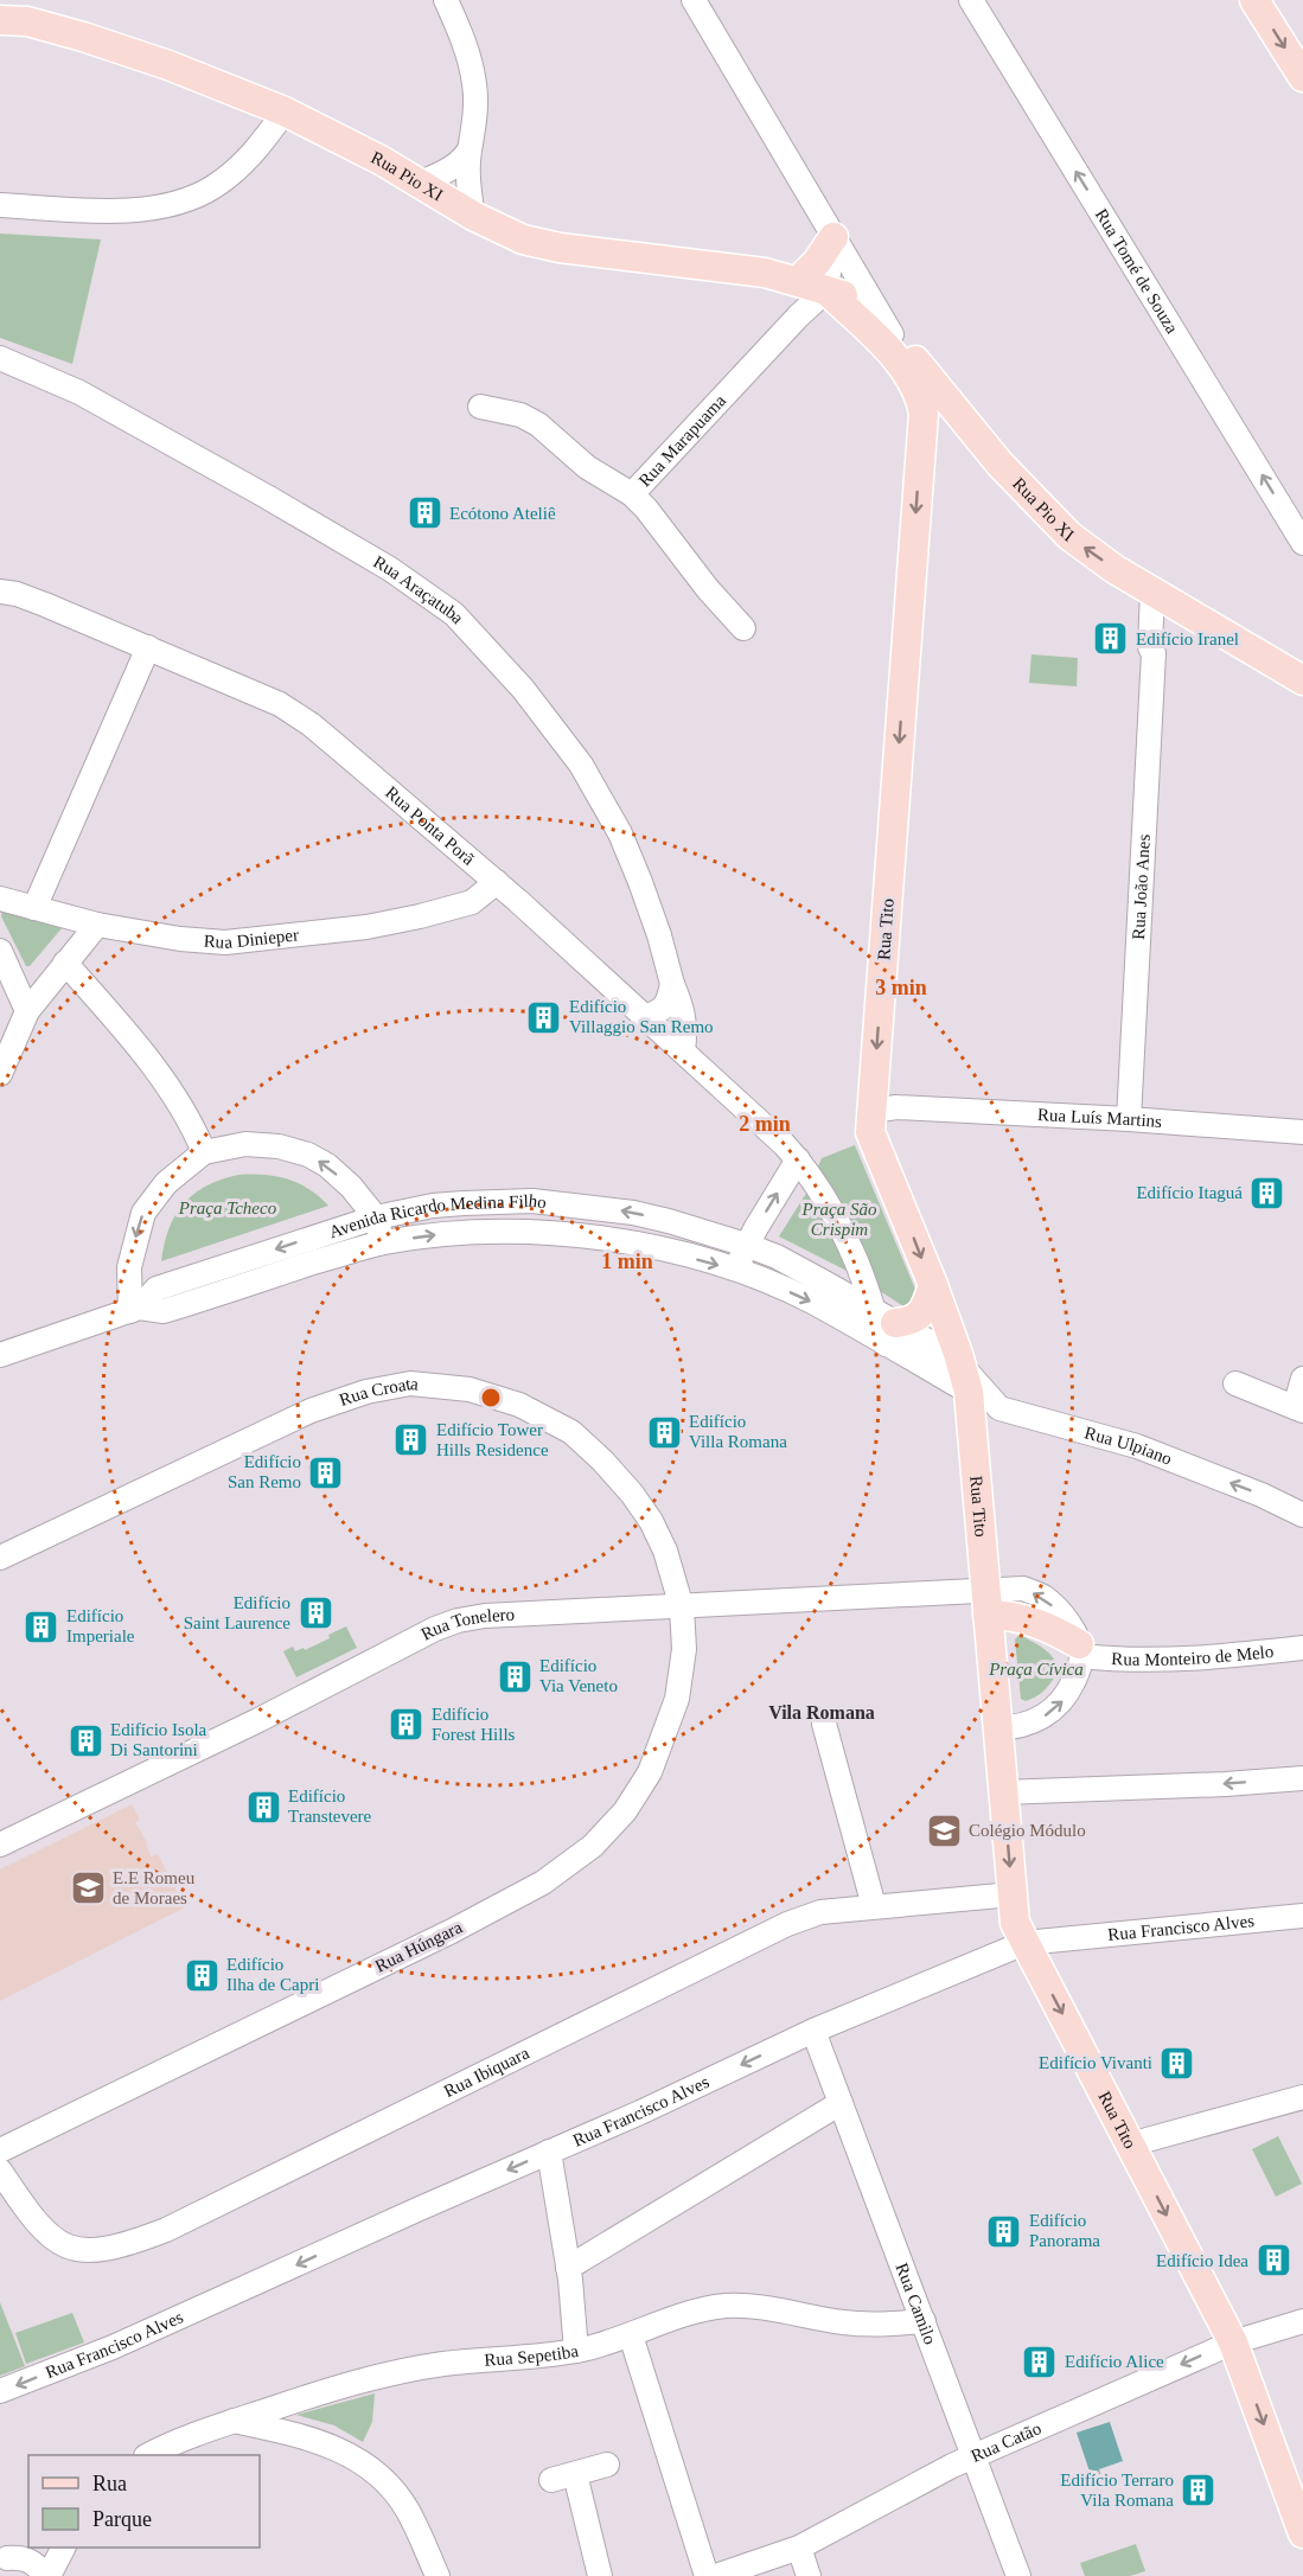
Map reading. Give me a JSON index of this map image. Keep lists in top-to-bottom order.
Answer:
{
  "streets": {
    "main road": ["Rua Pio XI", "Rua Tito"],
    "street": [
      "Rua Tomé de Souza",
      "Rua Marapuama",
      "Rua Araçatuba",
      "Rua Ponta Porã",
      "Rua João Anes",
      "Rua Dinieper",
      "Rua Luís Martins",
      "Avenida Ricardo Medina Filho",
      "Rua Croata",
      "Rua Ulpiano",
      "Rua Tonelero",
      "Rua Monteiro de Melo",
      "Rua Francisco Alves",
      "Rua Húngara",
      "Rua Ibiquara",
      "Rua Camilo",
      "Rua Sepetiba",
      "Rua Catão"
    ]
  },
  "crossings": [
    ["Rua Pio XI", "Rua Marapuama"],
    ["Rua Pio XI", "Rua João Anes"],
    ["Rua Pio XI", "Rua Tito"],
    ["Rua Araçatuba", "Rua Ponta Porã"],
    ["Rua Ponta Porã", "Rua Dinieper"],
    ["Rua João Anes", "Rua Luís Martins"],
    ["Rua Tito", "Rua Luís Martins"],
    ["Rua Tito", "Rua Ulpiano"],
    ["Rua Tito", "Rua Tonelero"],
    ["Rua Tito", "Rua Francisco Alves"],
    ["Rua Tito", "Rua Ibiquara"],
    ["Rua Tito", "Rua Catão"],
    ["Rua Croata", "Rua Tonelero"],
    ["Rua Croata", "Rua Húngara"],
    ["Rua Tonelero", "Rua Húngara"],
    ["Rua Francisco Alves", "Rua Camilo"],
    ["Rua Camilo", "Rua Sepetiba"],
    ["Rua Camilo", "Rua Catão"]
  ],
  "one_way": [
    "Rua Tomé de Souza",
    "Rua Tito",
    "Rua Ulpiano",
    "Rua Catão"
  ],
  "districts": ["Vila Romana"],
  "parks": ["Praça Tcheco", "Praça São Crispim", "Praça Cívica"],
  "places": {
    "building": [
      "Ecótono Ateliê",
      "Edifício Iranel",
      "Edifício Villaggio San Remo",
      "Edifício Itaguá",
      "Edifício Villa Romana",
      "Edifício Tower Hills Residence",
      "Edifício San Remo",
      "Edifício Saint Laurence",
      "Edifício Imperiale",
      "Edifício Via Veneto",
      "Edifício Forest Hills",
      "Edifício Isola Di Santorini",
      "Edifício Transtevere",
      "Edifício Ilha de Capri",
      "Edifício Vivanti",
      "Edifício Panorama",
      "Edifício Idea",
      "Edifício Alice",
      "Edifício Terraro Vila Romana"
    ],
    "school or university": ["Colégio Módulo", "E.E Romeu de Moraes"]
  },
  "legend": ["Rua", "Parque"],
  "rings": ["3 min", "2 min", "1 min"]
}
